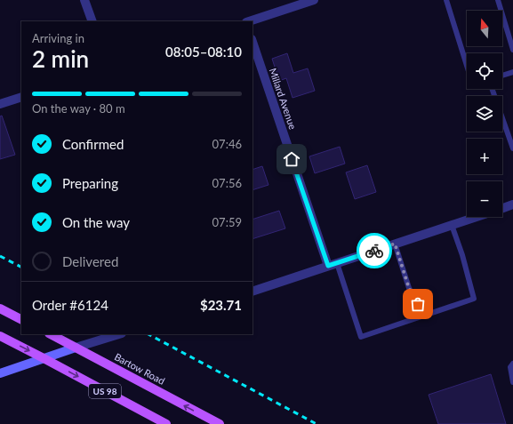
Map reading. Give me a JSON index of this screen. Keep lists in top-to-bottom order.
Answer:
{
  "streets": {
    "main road": ["Bartow Road", "US 98"],
    "street": ["Millard Avenue"]
  },
  "north": "top",
  "page": {
    "map_buttons": ["+", "−"],
    "heading": ["2 min", "Arriving in", "08:05–08:10"],
    "panel": ["Order #6124", "$23.71"],
    "bar": "On the way · 80 m",
    "list": [
      ["Confirmed", "07:46"],
      ["Preparing", "07:56"],
      ["On the way", "07:59"],
      "Delivered"
    ]
  }
}
